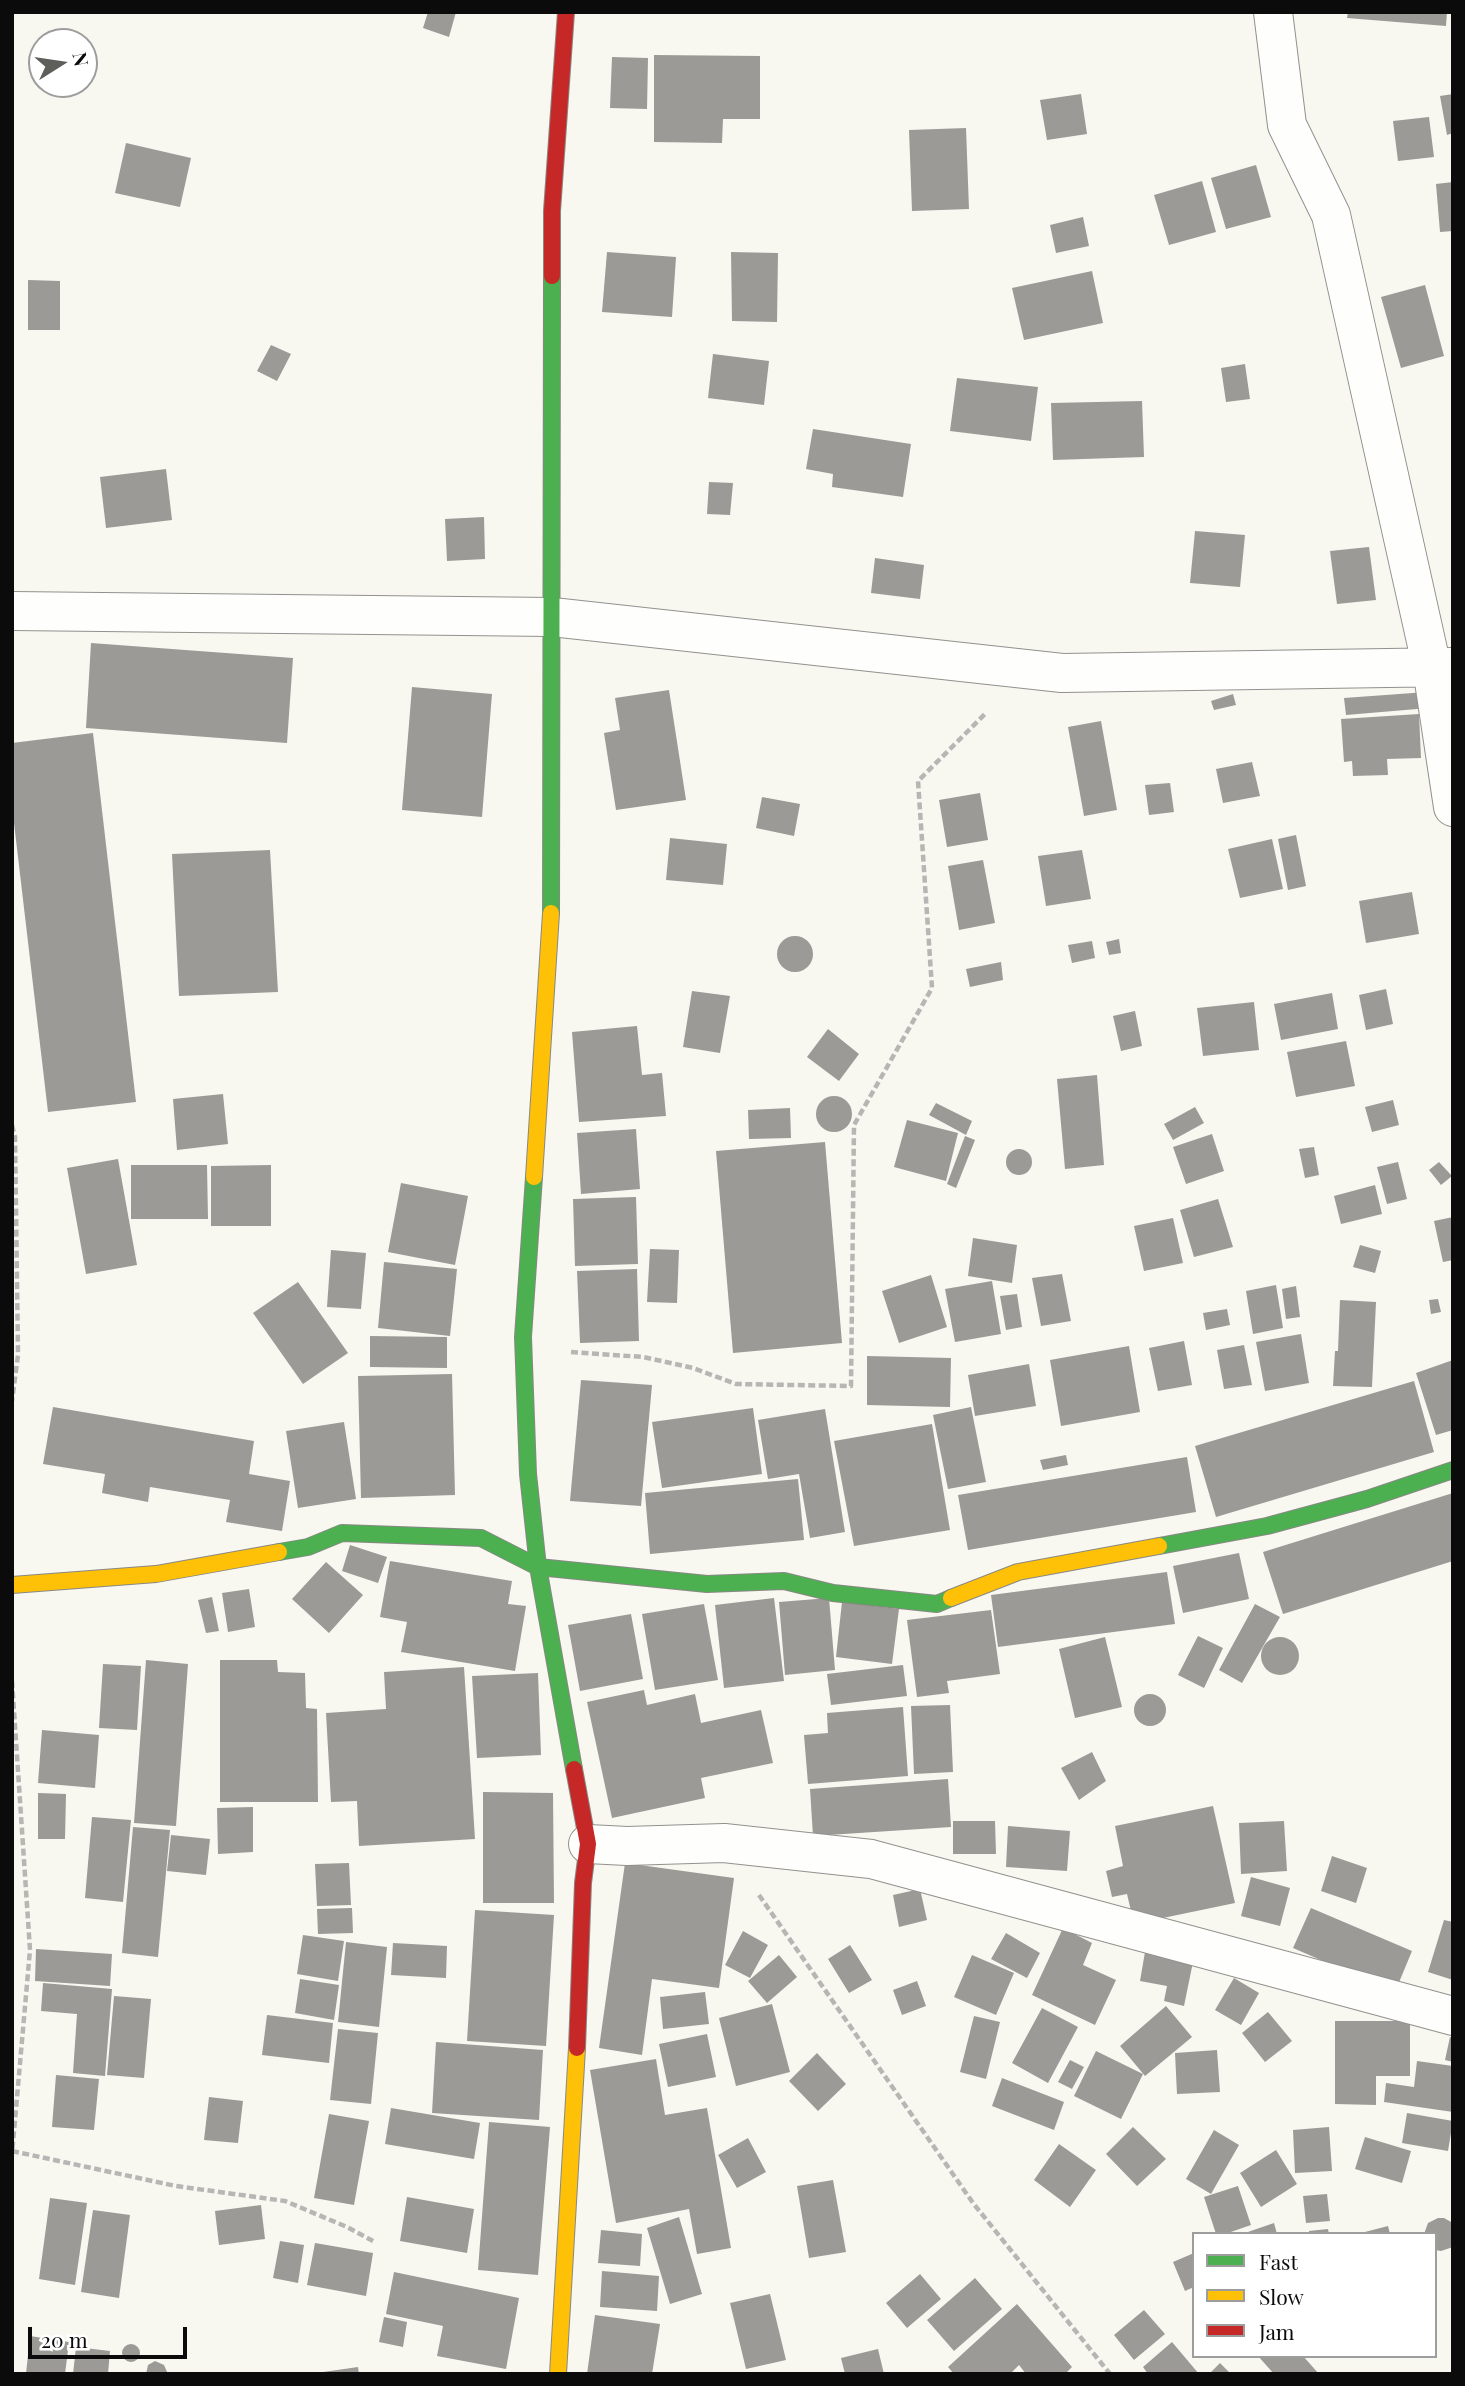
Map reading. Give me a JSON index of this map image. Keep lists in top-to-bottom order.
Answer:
{
  "legend": ["Fast", "Slow", "Jam"],
  "scale_bar": "20 m",
  "north": "right"
}
